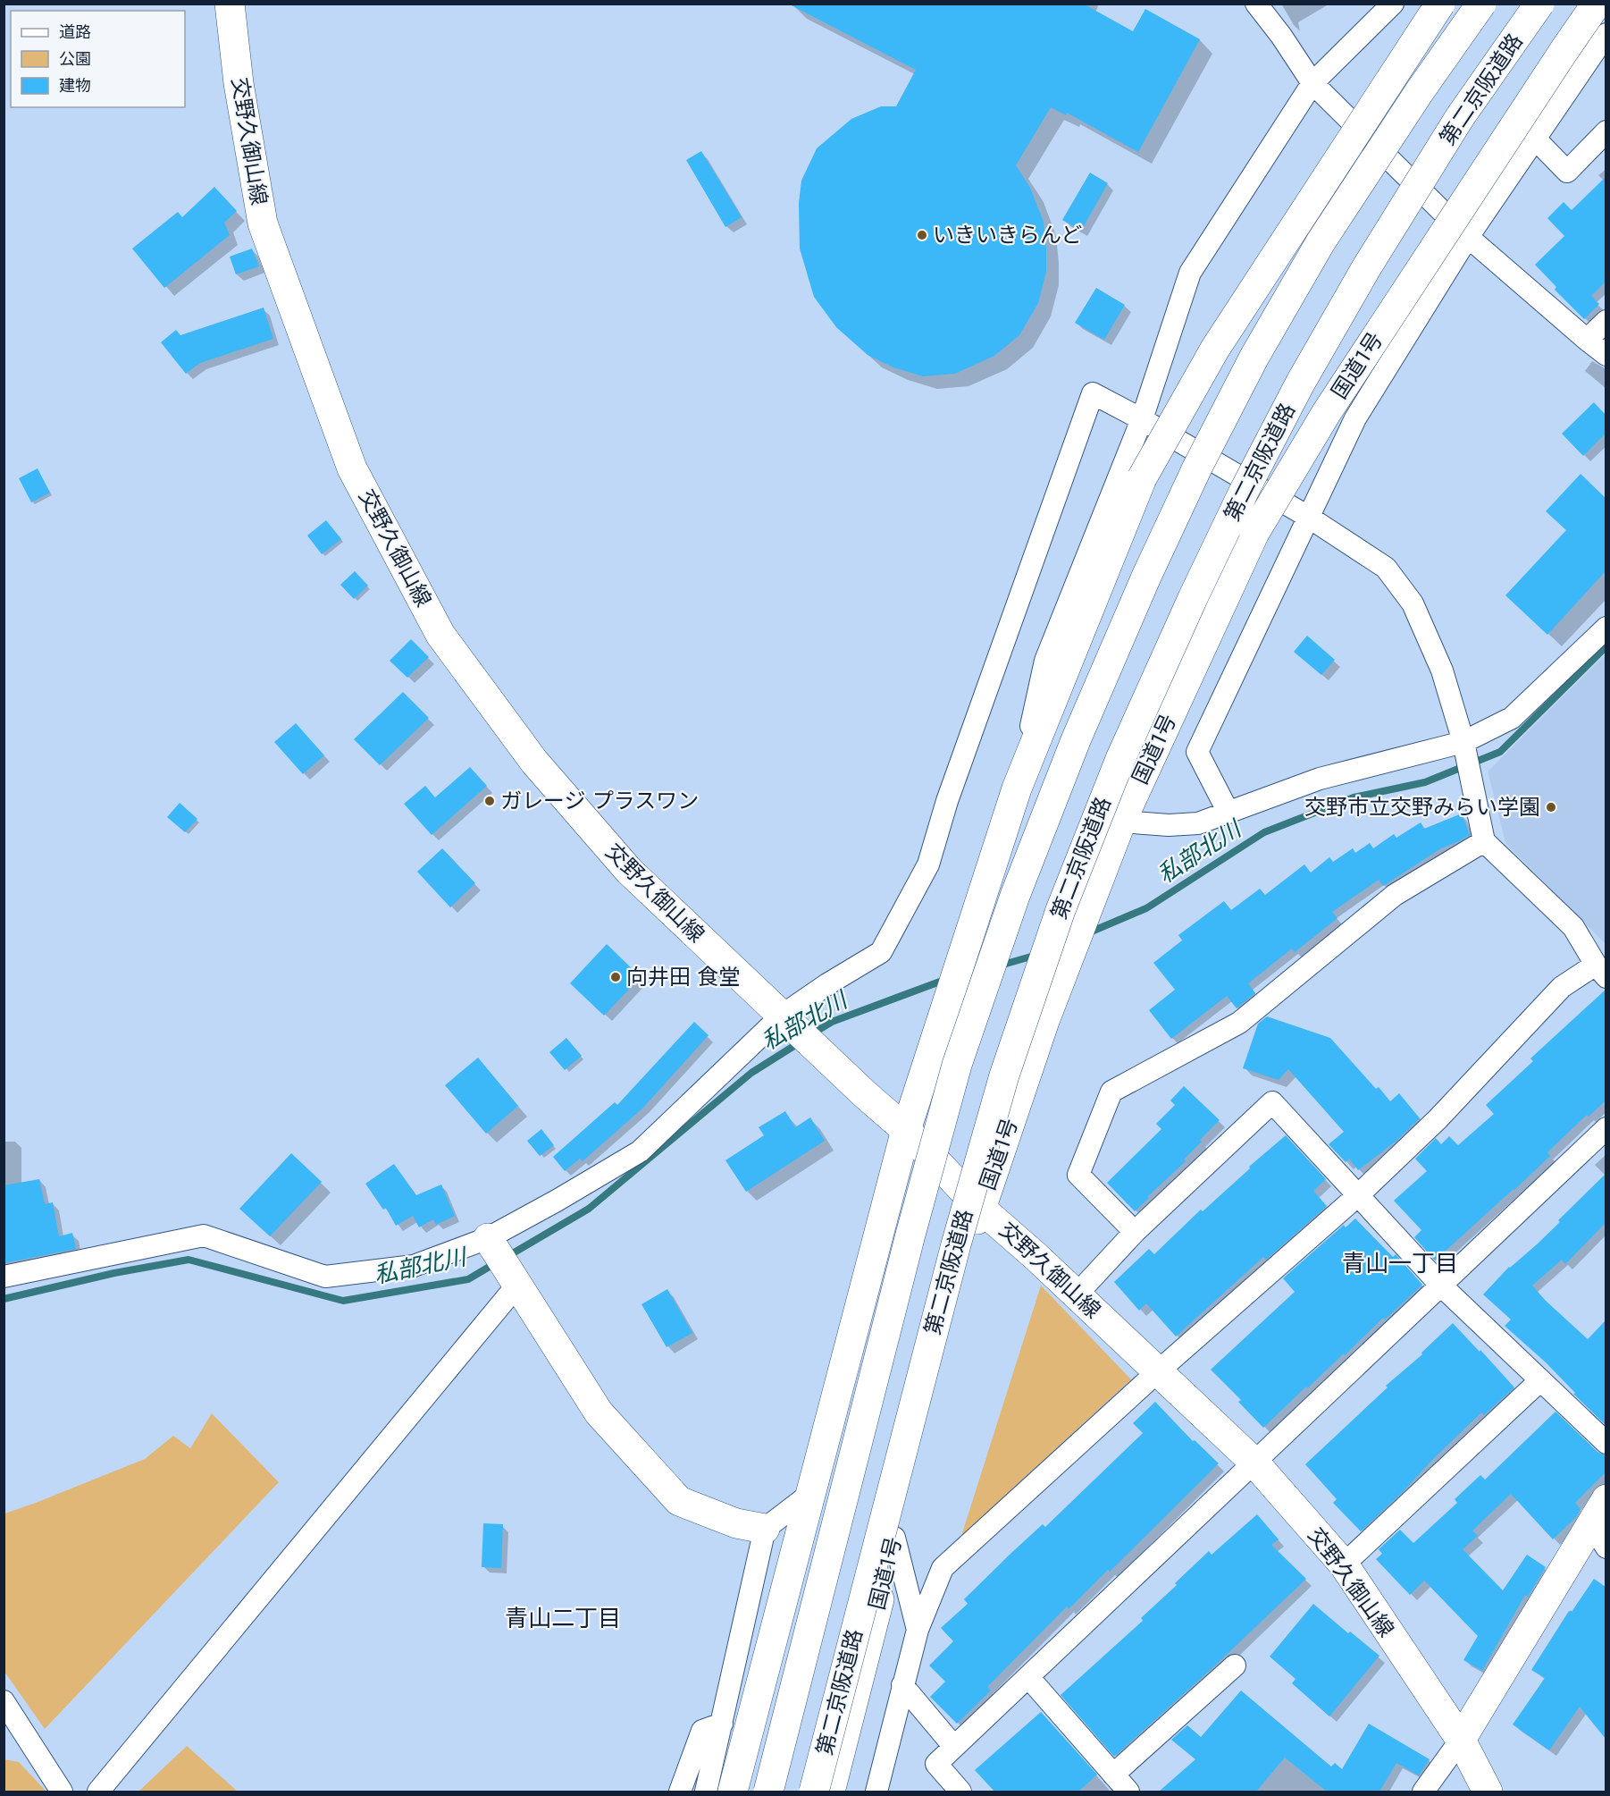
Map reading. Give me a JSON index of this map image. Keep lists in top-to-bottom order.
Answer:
{
  "streets": {
    "main road": ["第二京阪道路", "交野久御山線", "国道1号"]
  },
  "crossings": [
    ["交野久御山線", "国道1号"]
  ],
  "districts": ["青山一丁目", "青山二丁目"],
  "water": ["私部北川"],
  "places": [
    "いきいきらんど",
    "ガレージ プラスワン",
    "交野市立交野みらい学園",
    "向井田 食堂"
  ],
  "legend": ["道路", "公園", "建物"]
}
